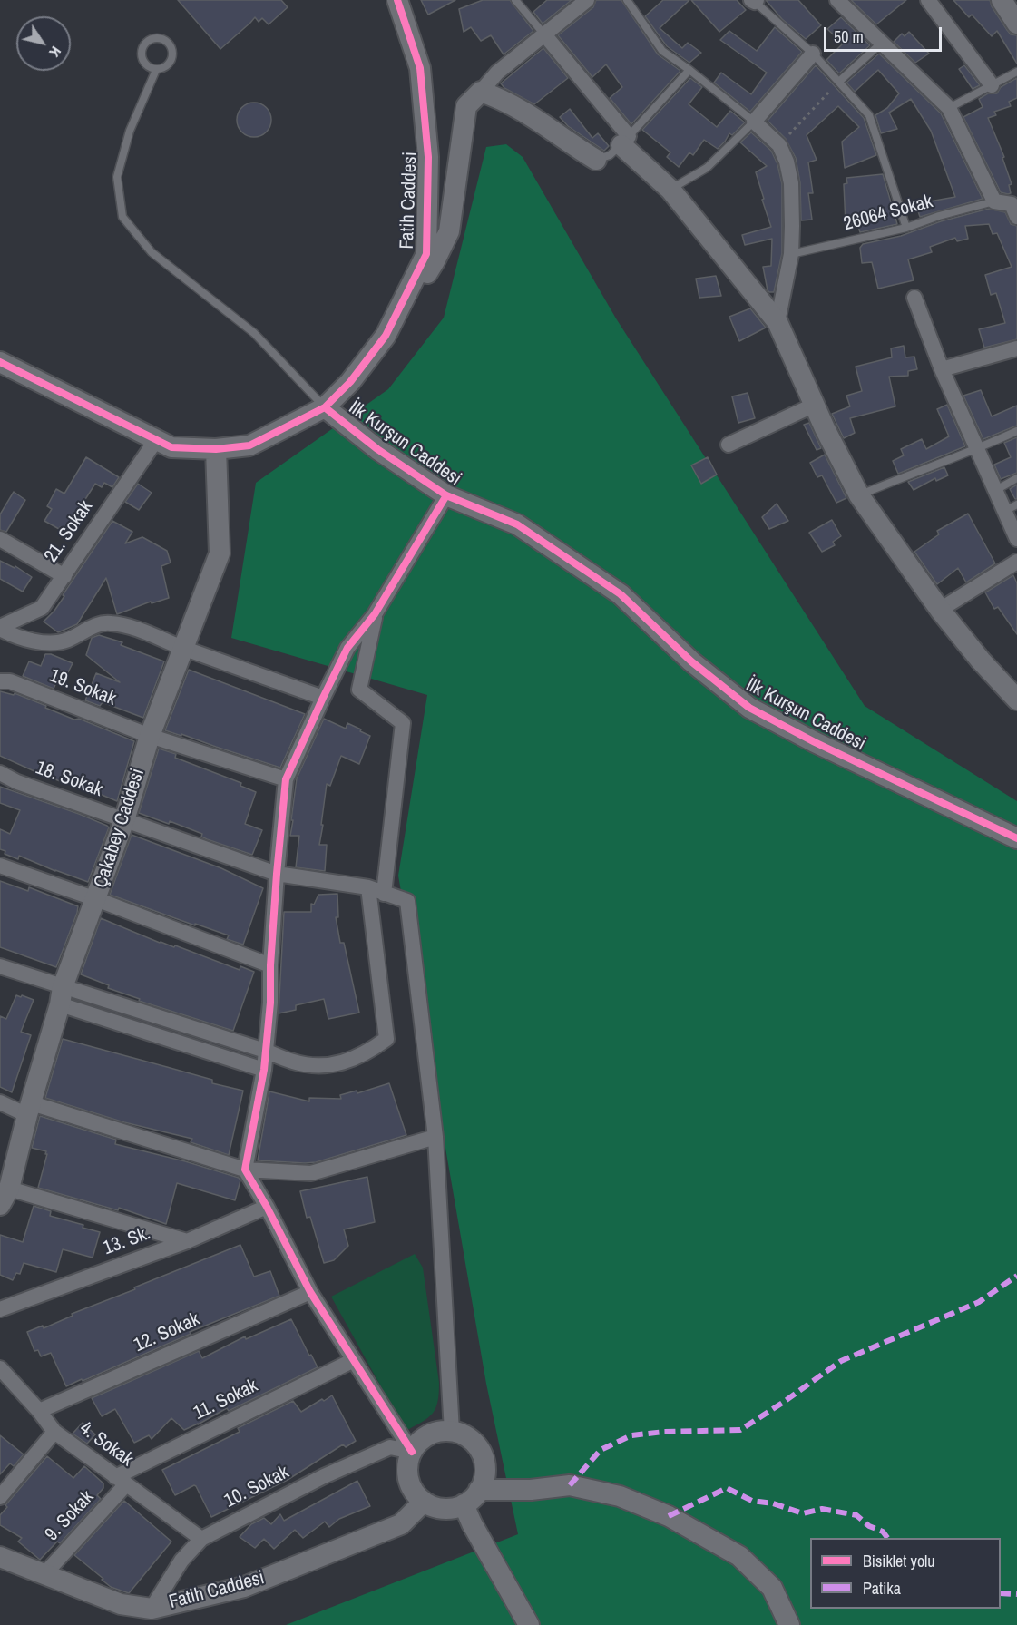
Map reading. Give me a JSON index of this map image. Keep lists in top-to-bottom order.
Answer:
{
  "streets": {
    "street": [
      "Fatih Caddesi",
      "İlk Kurşun Caddesi",
      "21. Sokak",
      "19. Sokak",
      "18. Sokak",
      "Çakabey Caddesi",
      "13. Sk.",
      "12. Sokak",
      "11. Sokak",
      "4. Sokak",
      "10. Sokak",
      "9. Sokak"
    ],
    "lane": ["26064 Sokak"]
  },
  "crossings": [
    ["Fatih Caddesi", "İlk Kurşun Caddesi"],
    ["Fatih Caddesi", "10. Sokak"],
    ["Fatih Caddesi", "9. Sokak"],
    ["İlk Kurşun Caddesi", "21. Sokak"],
    ["İlk Kurşun Caddesi", "Çakabey Caddesi"],
    ["19. Sokak", "Çakabey Caddesi"],
    ["18. Sokak", "Çakabey Caddesi"],
    ["12. Sokak", "4. Sokak"],
    ["11. Sokak", "4. Sokak"],
    ["11. Sokak", "9. Sokak"],
    ["4. Sokak", "10. Sokak"],
    ["4. Sokak", "9. Sokak"]
  ],
  "legend": ["Bisiklet yolu", "Patika"],
  "scale_bar": "50 m",
  "north": "bottom right"
}
